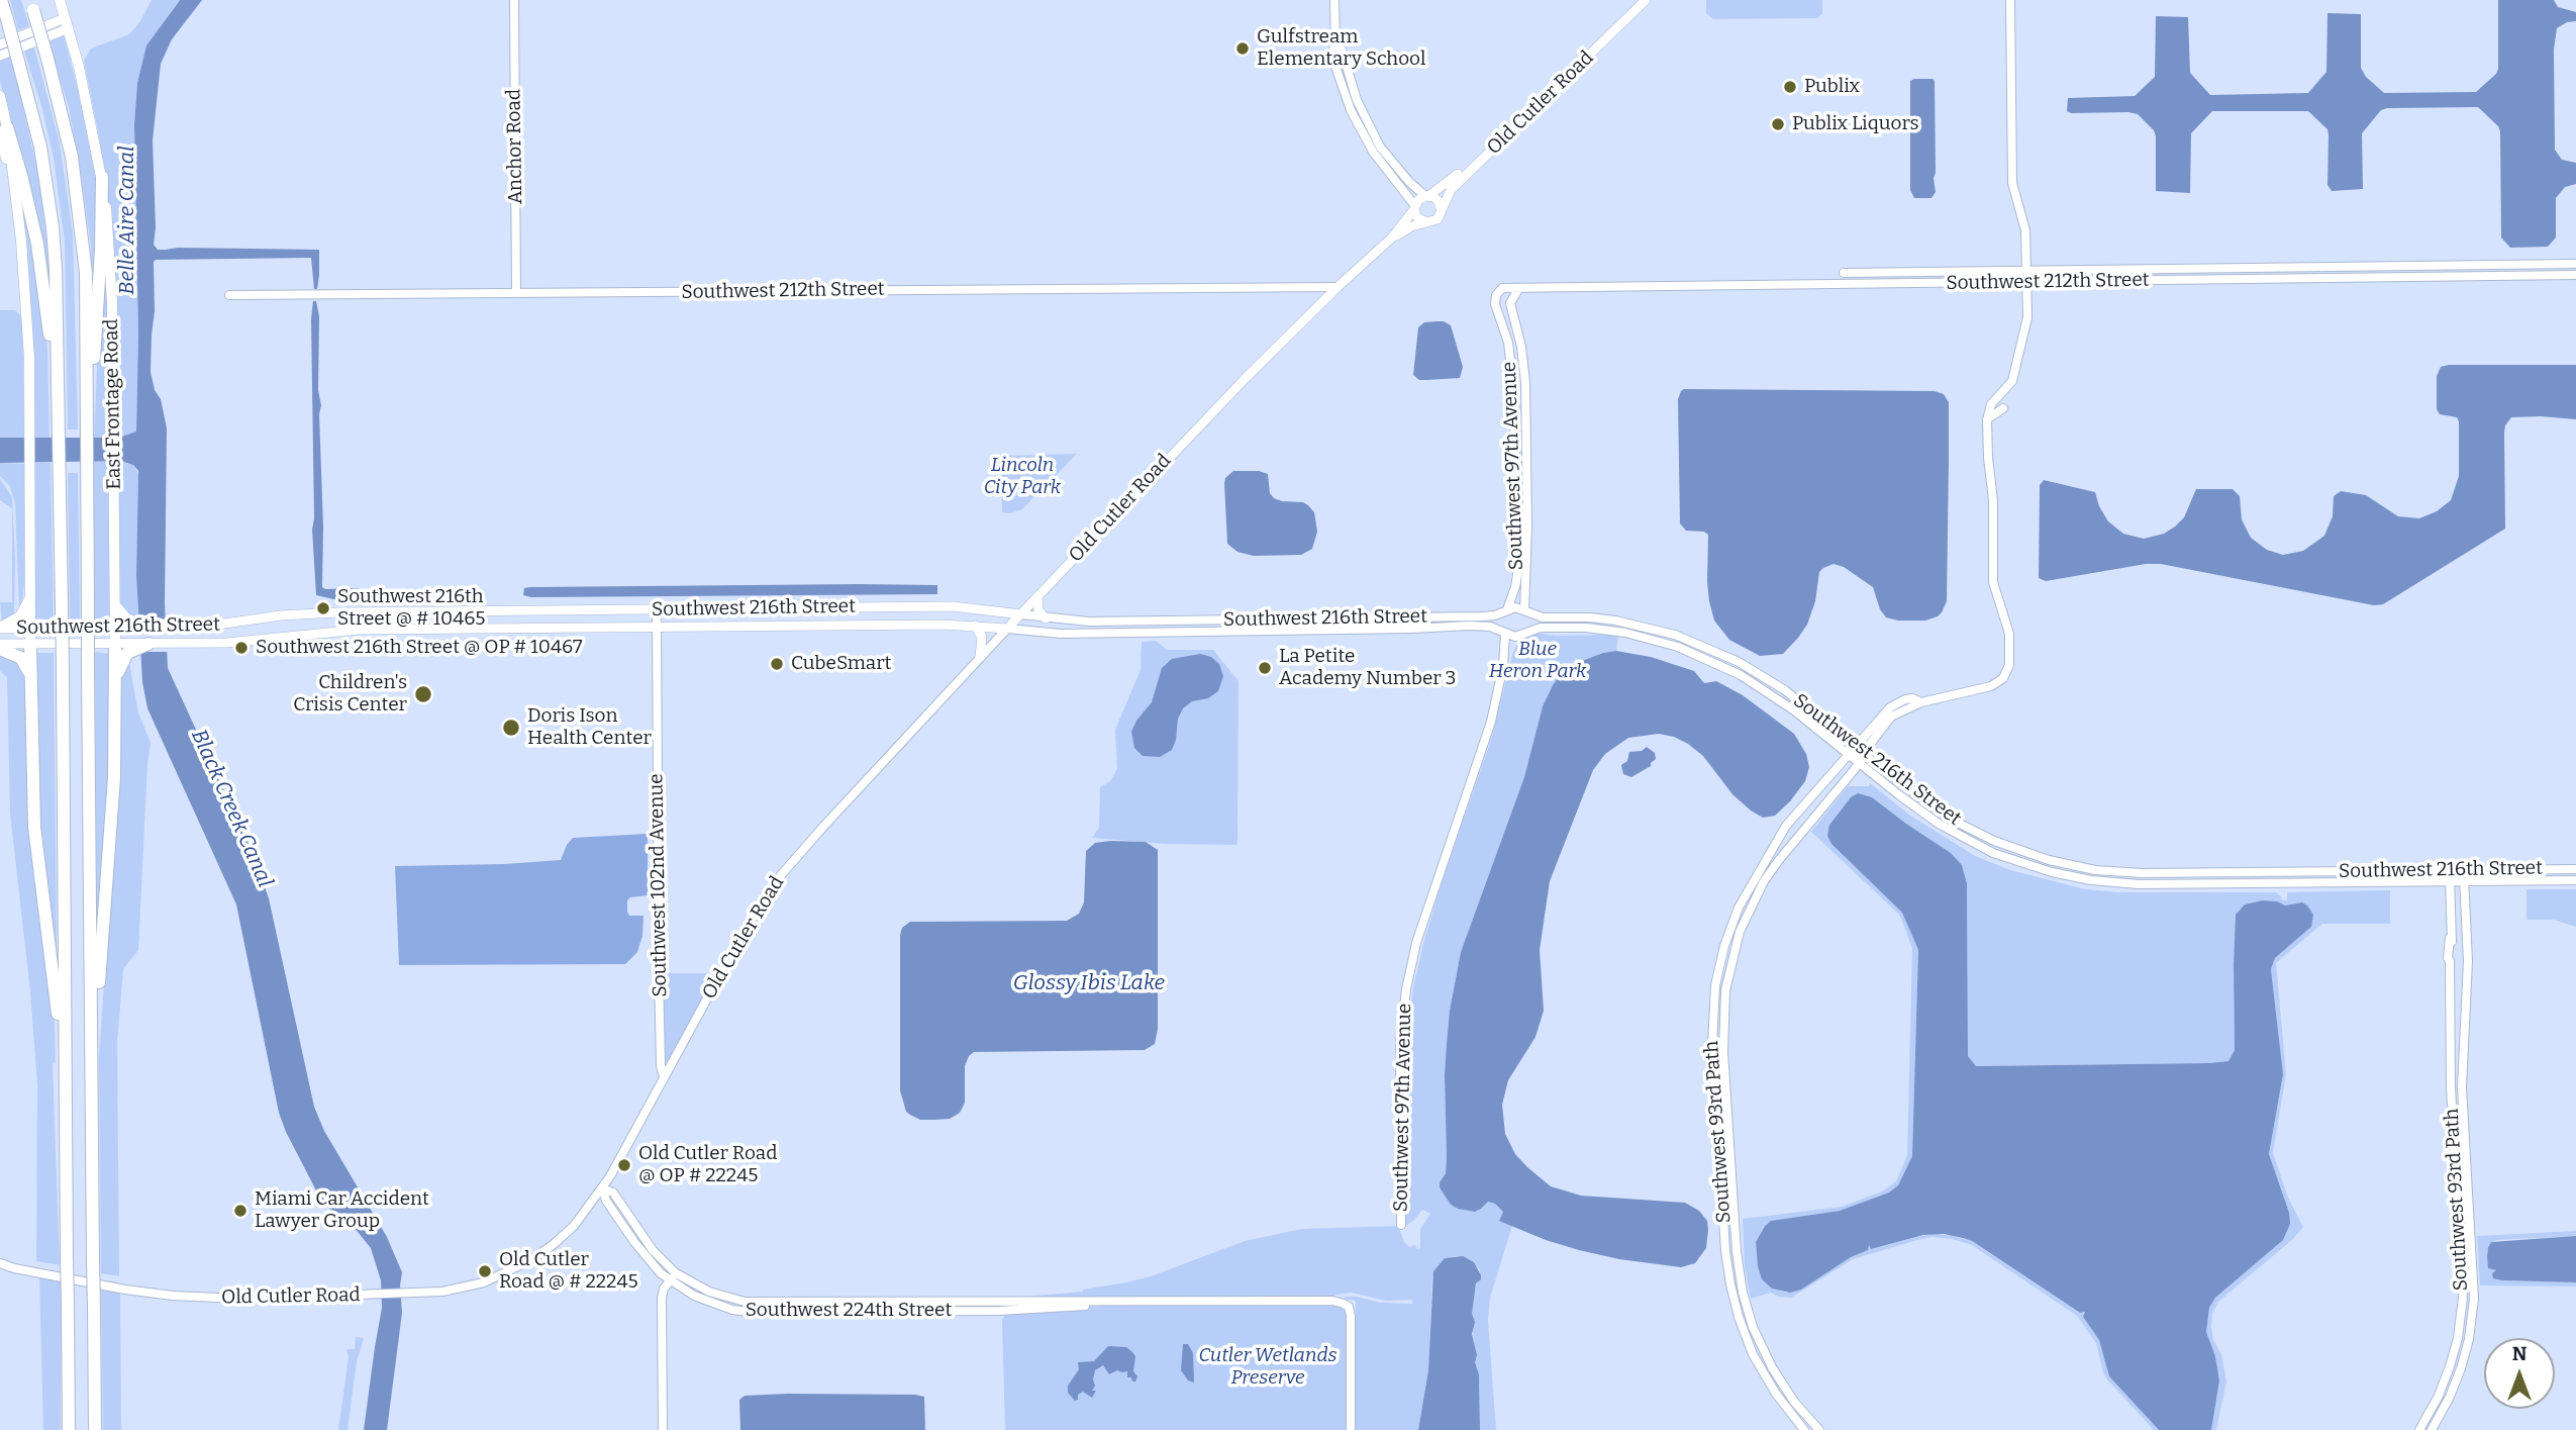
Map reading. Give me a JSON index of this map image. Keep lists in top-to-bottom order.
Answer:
{
  "streets": {
    "main road": ["Old Cutler Road", "East Frontage Road", "Southwest 216th Street"],
    "street": [
      "Anchor Road",
      "Southwest 212th Street",
      "Southwest 97th Avenue",
      "Southwest 102nd Avenue",
      "Southwest 93rd Path",
      "Southwest 224th Street"
    ]
  },
  "crossings": [
    ["Old Cutler Road", "Southwest 212th Street"],
    ["Old Cutler Road", "Southwest 216th Street"],
    ["Old Cutler Road", "Southwest 102nd Avenue"],
    ["Old Cutler Road", "Southwest 224th Street"],
    ["Anchor Road", "Southwest 212th Street"],
    ["Southwest 212th Street", "Southwest 97th Avenue"],
    ["East Frontage Road", "Southwest 216th Street"],
    ["Southwest 97th Avenue", "Southwest 216th Street"],
    ["Southwest 216th Street", "Southwest 102nd Avenue"],
    ["Southwest 216th Street", "Southwest 93rd Path"]
  ],
  "water": ["Belle Aire Canal", "Black Creek Canal", "Glossy Ibis Lake"],
  "parks": ["Lincoln City Park", "Blue Heron Park", "Cutler Wetlands Preserve"],
  "places": [
    "Gulfstream Elementary School",
    "Publix",
    "Publix Liquors",
    "Southwest 216th Street @ # 10465",
    "Southwest 216th Street @ OP # 10467",
    "CubeSmart",
    "La Petite Academy Number 3",
    "Children's Crisis Center",
    "Doris Ison Health Center",
    "Old Cutler Road @ OP # 22245",
    "Miami Car Accident Lawyer Group",
    "Old Cutler Road @ # 22245"
  ],
  "north": "top"
}
